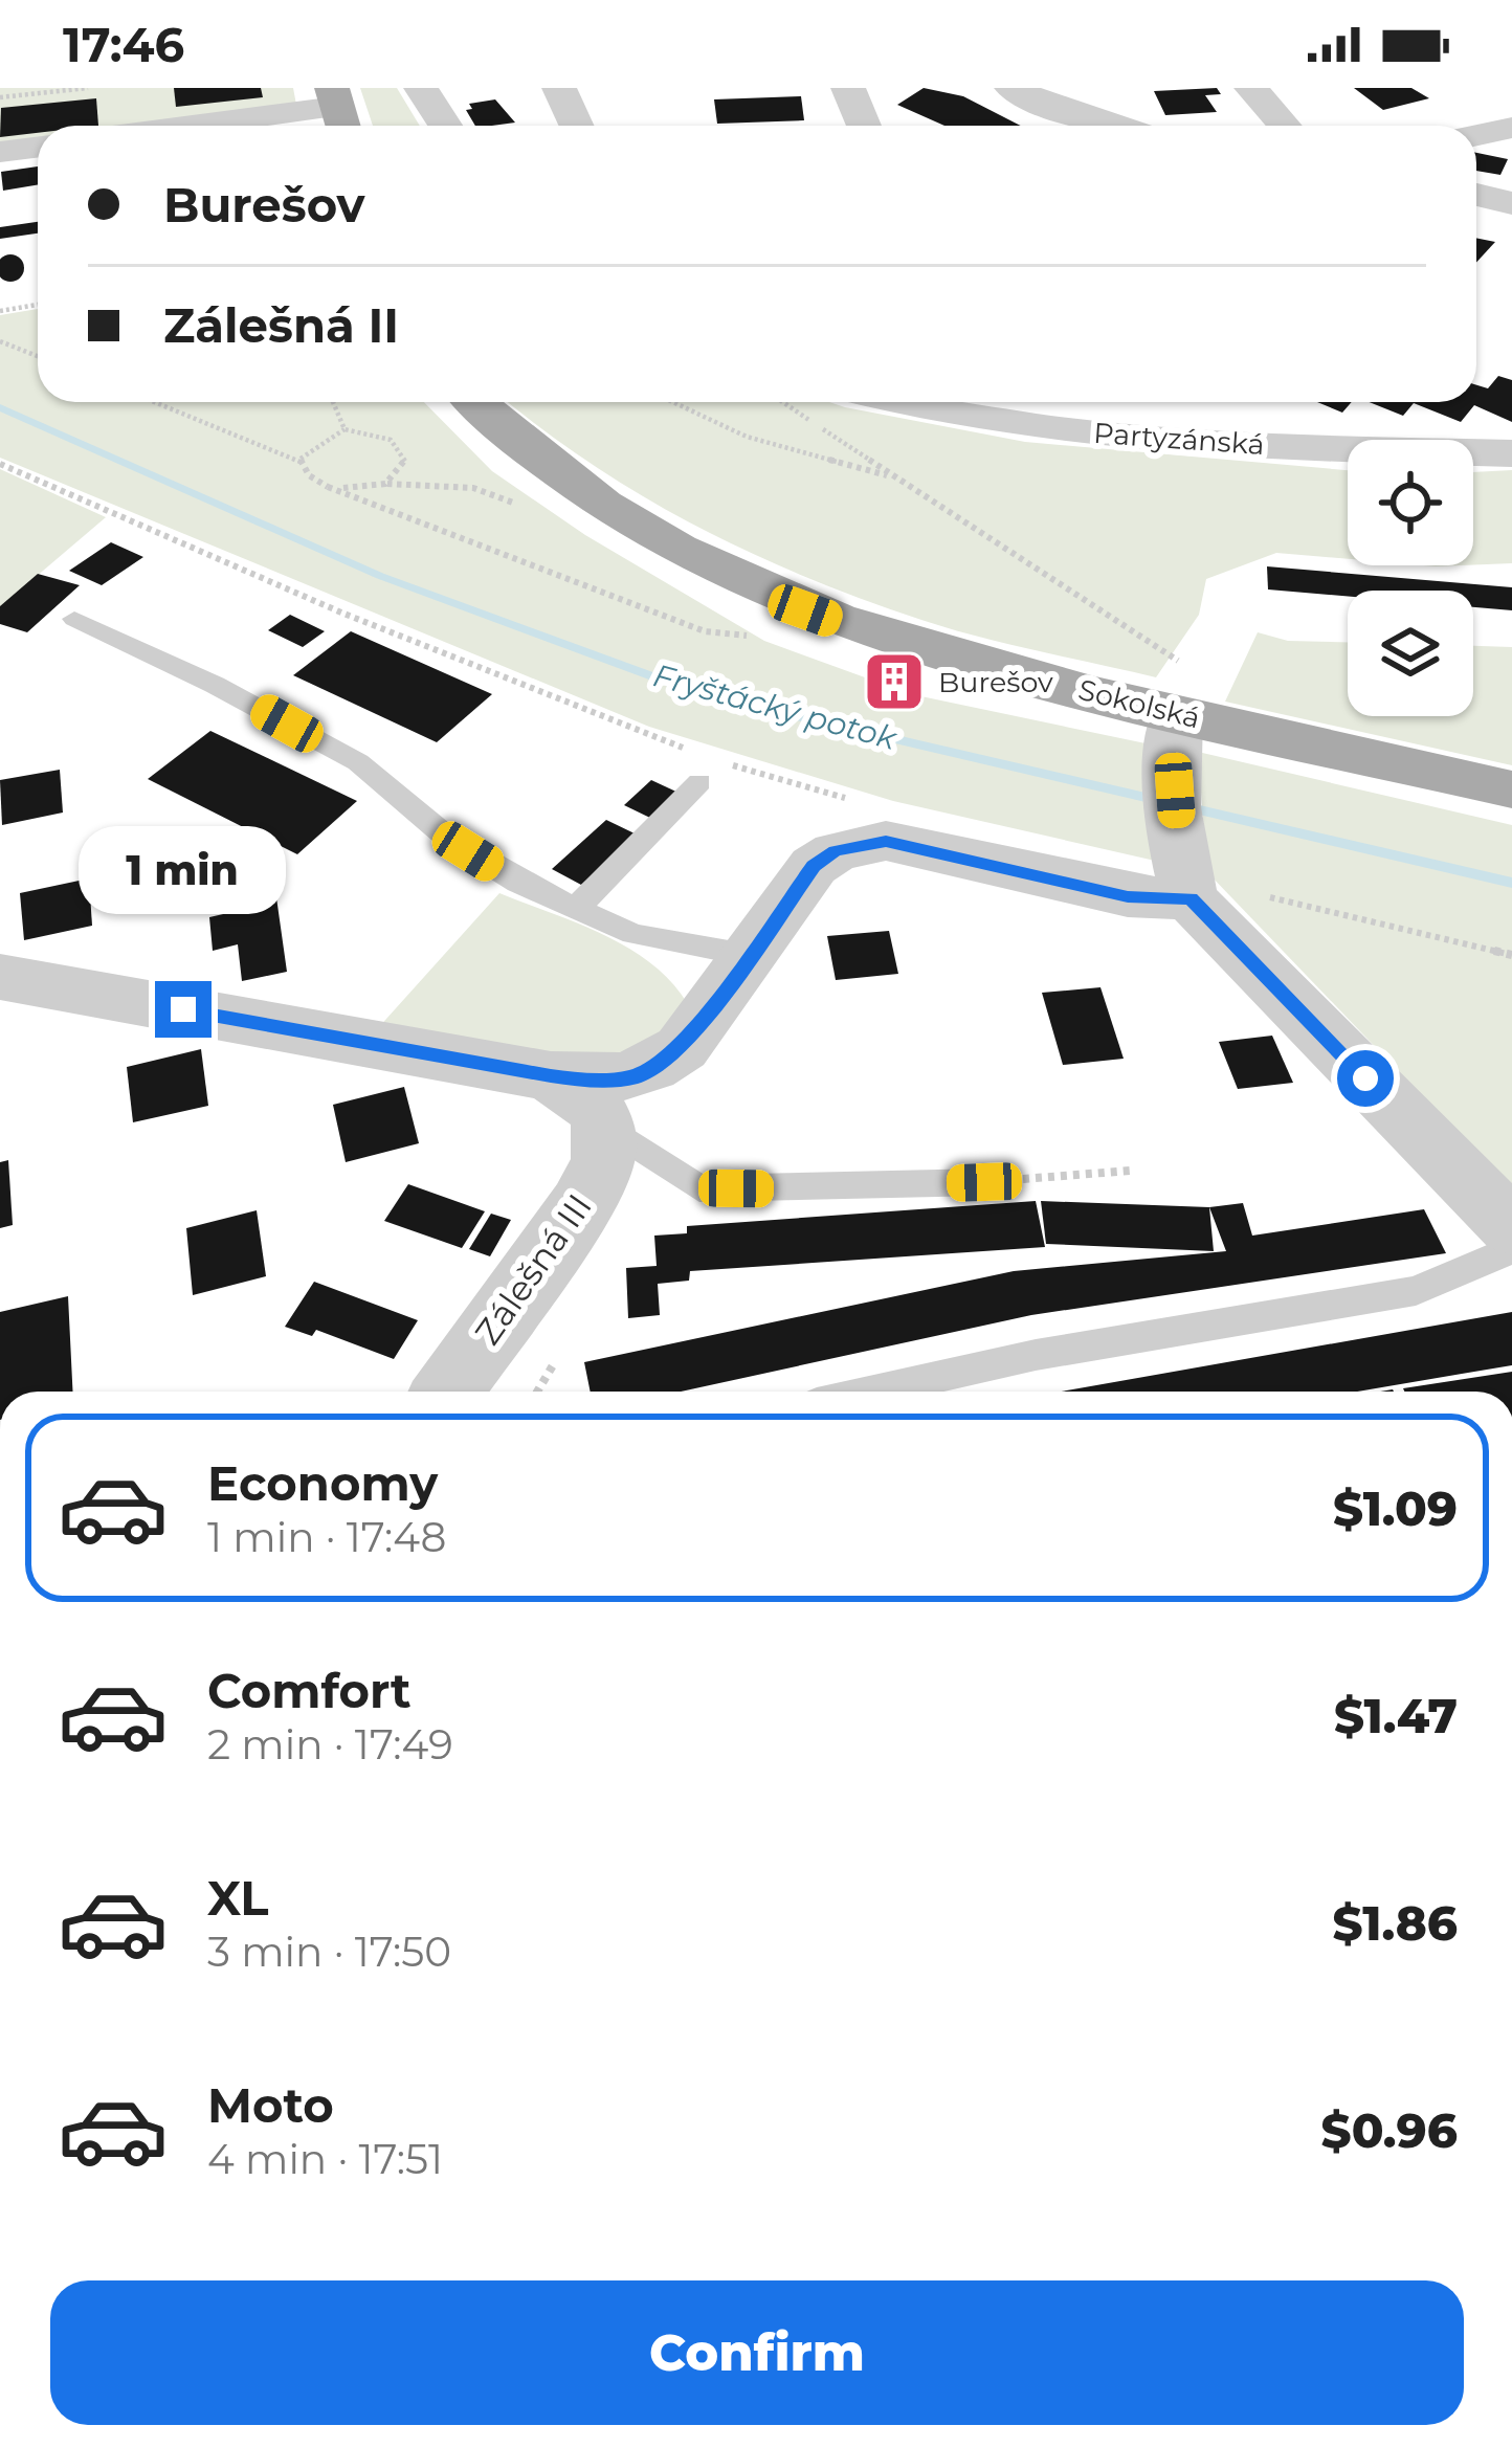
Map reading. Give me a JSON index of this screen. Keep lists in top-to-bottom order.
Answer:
{
  "streets": {
    "main road": ["Sokolská"],
    "street": ["Partyzánská", "Zálešná III"]
  },
  "water": ["Fryštácký potok"],
  "places": {
    "building": ["Burešov"]
  },
  "page": {
    "status": "17:46",
    "banner": ["Burešov", "Zálešná II"],
    "bubble": "1 min",
    "list": [
      {
        "name": "Economy",
        "note": "1 min · 17:48",
        "value": "$1.09"
      },
      {
        "name": "Comfort",
        "note": "2 min · 17:49",
        "value": "$1.47"
      },
      {
        "name": "XL",
        "note": "3 min · 17:50",
        "value": "$1.86"
      },
      {
        "name": "Moto",
        "note": "4 min · 17:51",
        "value": "$0.96"
      }
    ],
    "buttons": "Confirm"
  }
}
